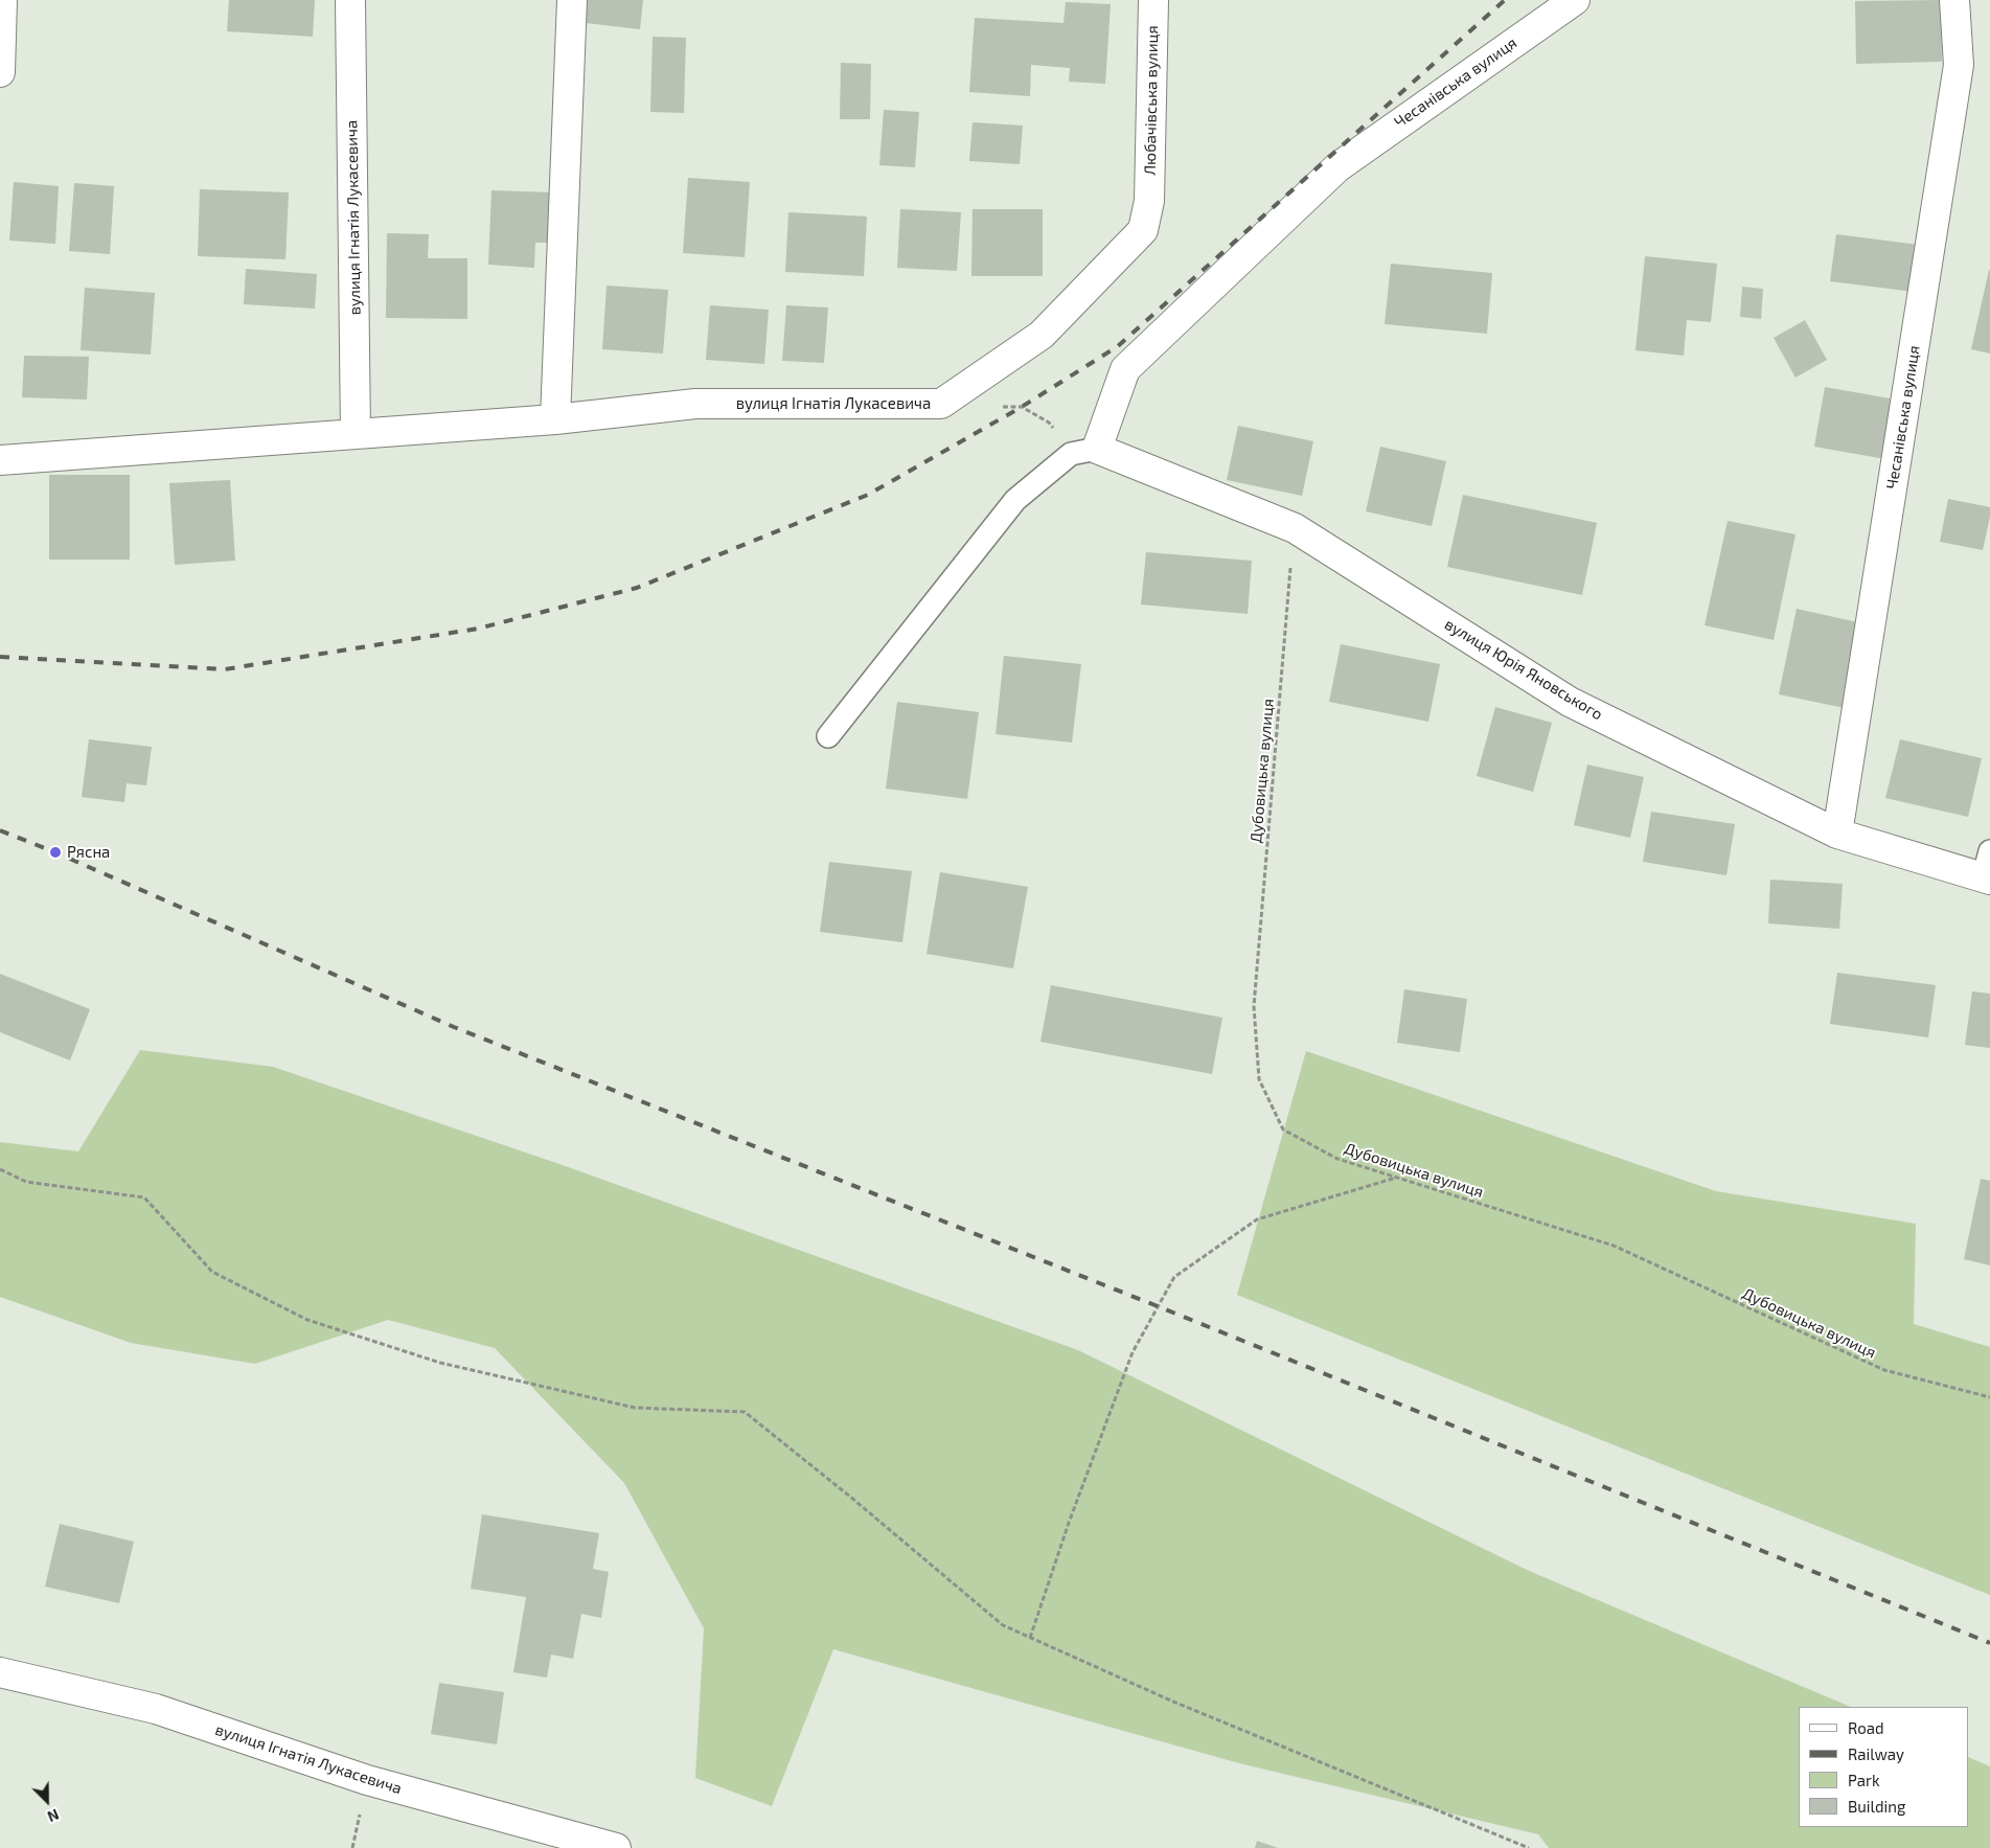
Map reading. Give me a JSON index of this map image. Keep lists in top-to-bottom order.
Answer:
{
  "streets": {
    "street": [
      "Чесанівська вулиця",
      "Любачівська вулиця",
      "вулиця Ігнатія Лукасевича",
      "вулиця Юрія Яновського"
    ],
    "path": ["Дубовицька вулиця"]
  },
  "crossings": [
    ["Чесанівська вулиця", "вулиця Юрія Яновського"],
    ["Любачівська вулиця", "вулиця Ігнатія Лукасевича"],
    ["вулиця Юрія Яновського", "Дубовицька вулиця"]
  ],
  "places": ["Рясна"],
  "legend": [
    "Road",
    "Railway",
    "Park",
    "Building"
  ],
  "north": "bottom right"
}
